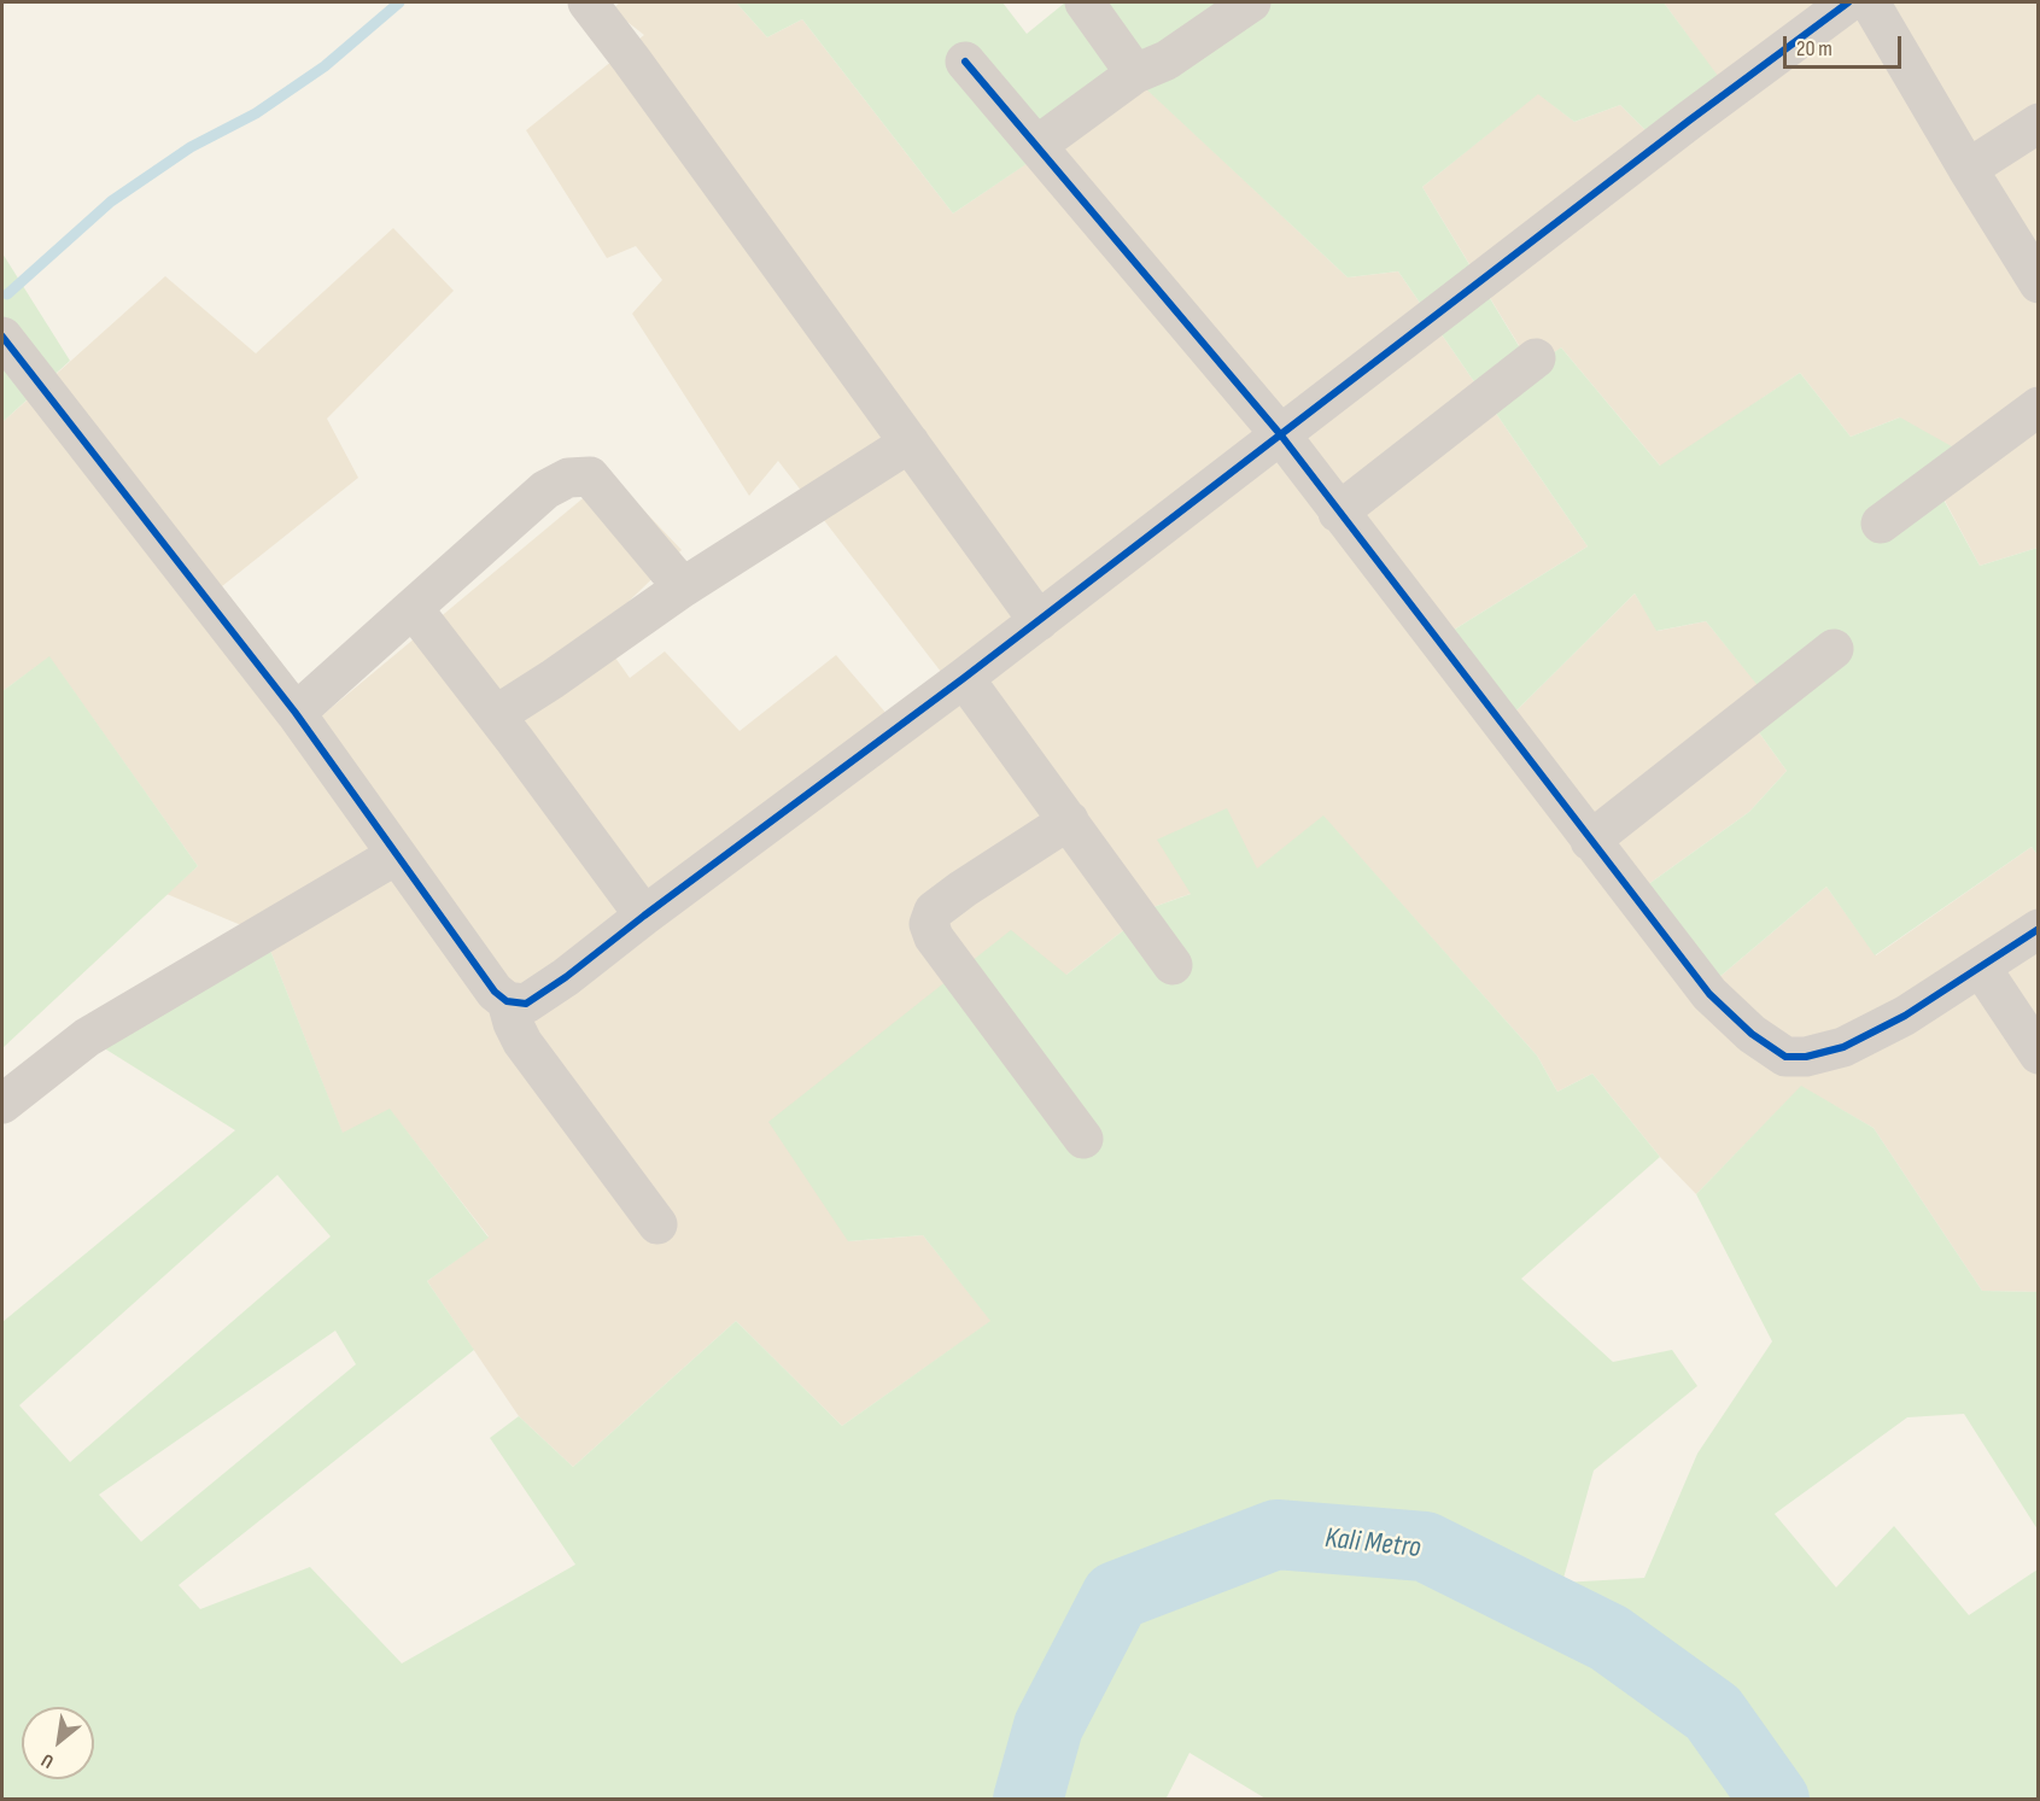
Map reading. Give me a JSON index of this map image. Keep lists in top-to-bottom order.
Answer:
{
  "water": ["Kali Metro"],
  "scale_bar": "20 m",
  "north": "bottom left"
}
